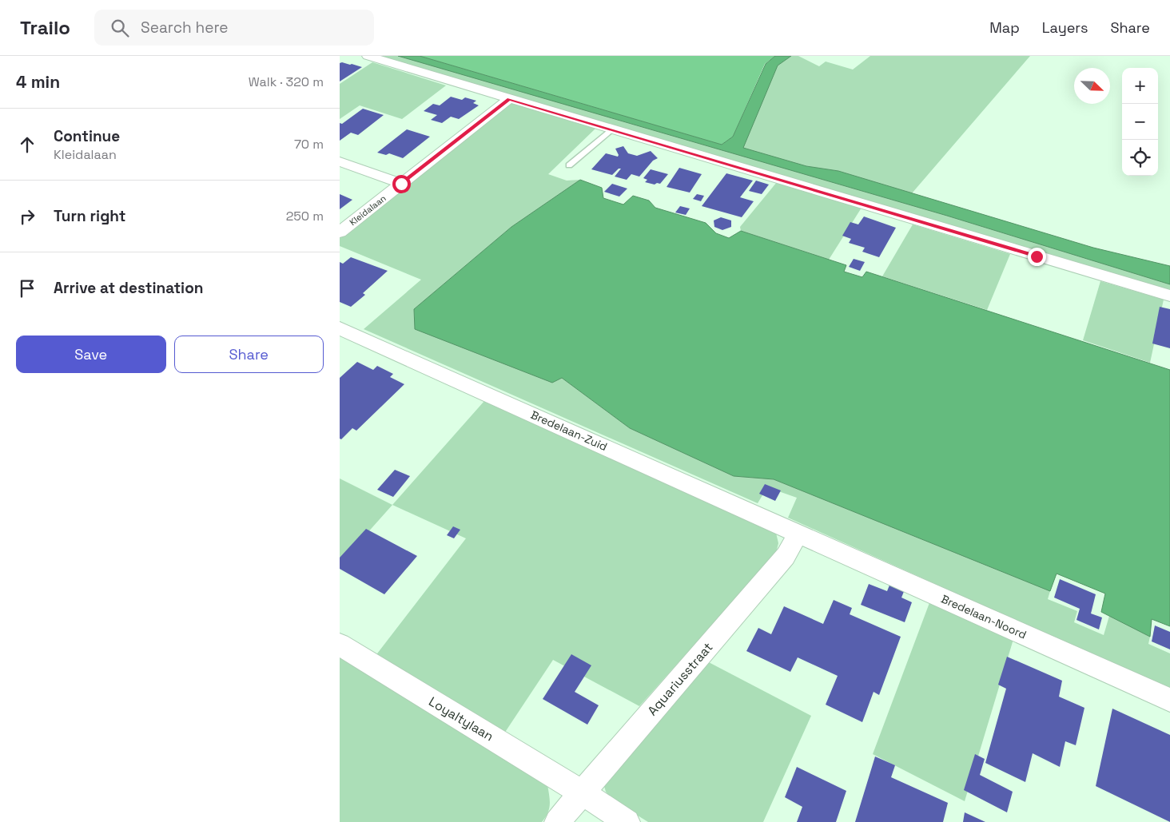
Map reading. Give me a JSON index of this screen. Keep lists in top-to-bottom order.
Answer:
{
  "streets": {
    "street": [
      "Kleidalaan",
      "Bredelaan-Zuid",
      "Bredelaan-Noord",
      "Aquariusstraat",
      "Loyaltylaan"
    ]
  },
  "crossings": [
    ["Bredelaan-Zuid", "Bredelaan-Noord"],
    ["Bredelaan-Zuid", "Aquariusstraat"],
    ["Bredelaan-Noord", "Aquariusstraat"],
    ["Aquariusstraat", "Loyaltylaan"]
  ],
  "north": "bottom right",
  "page": {
    "header": "Trailo",
    "search": "Search here",
    "nav": ["Map", "Layers", "Share"],
    "heading": ["4 min", "Walk · 320 m"],
    "map_buttons": ["+", "−"],
    "list": [
      ["Continue", "Kleidalaan", "70 m"],
      ["Turn right", "250 m"],
      "Arrive at destination"
    ],
    "buttons": ["Save", "Share"]
  }
}
